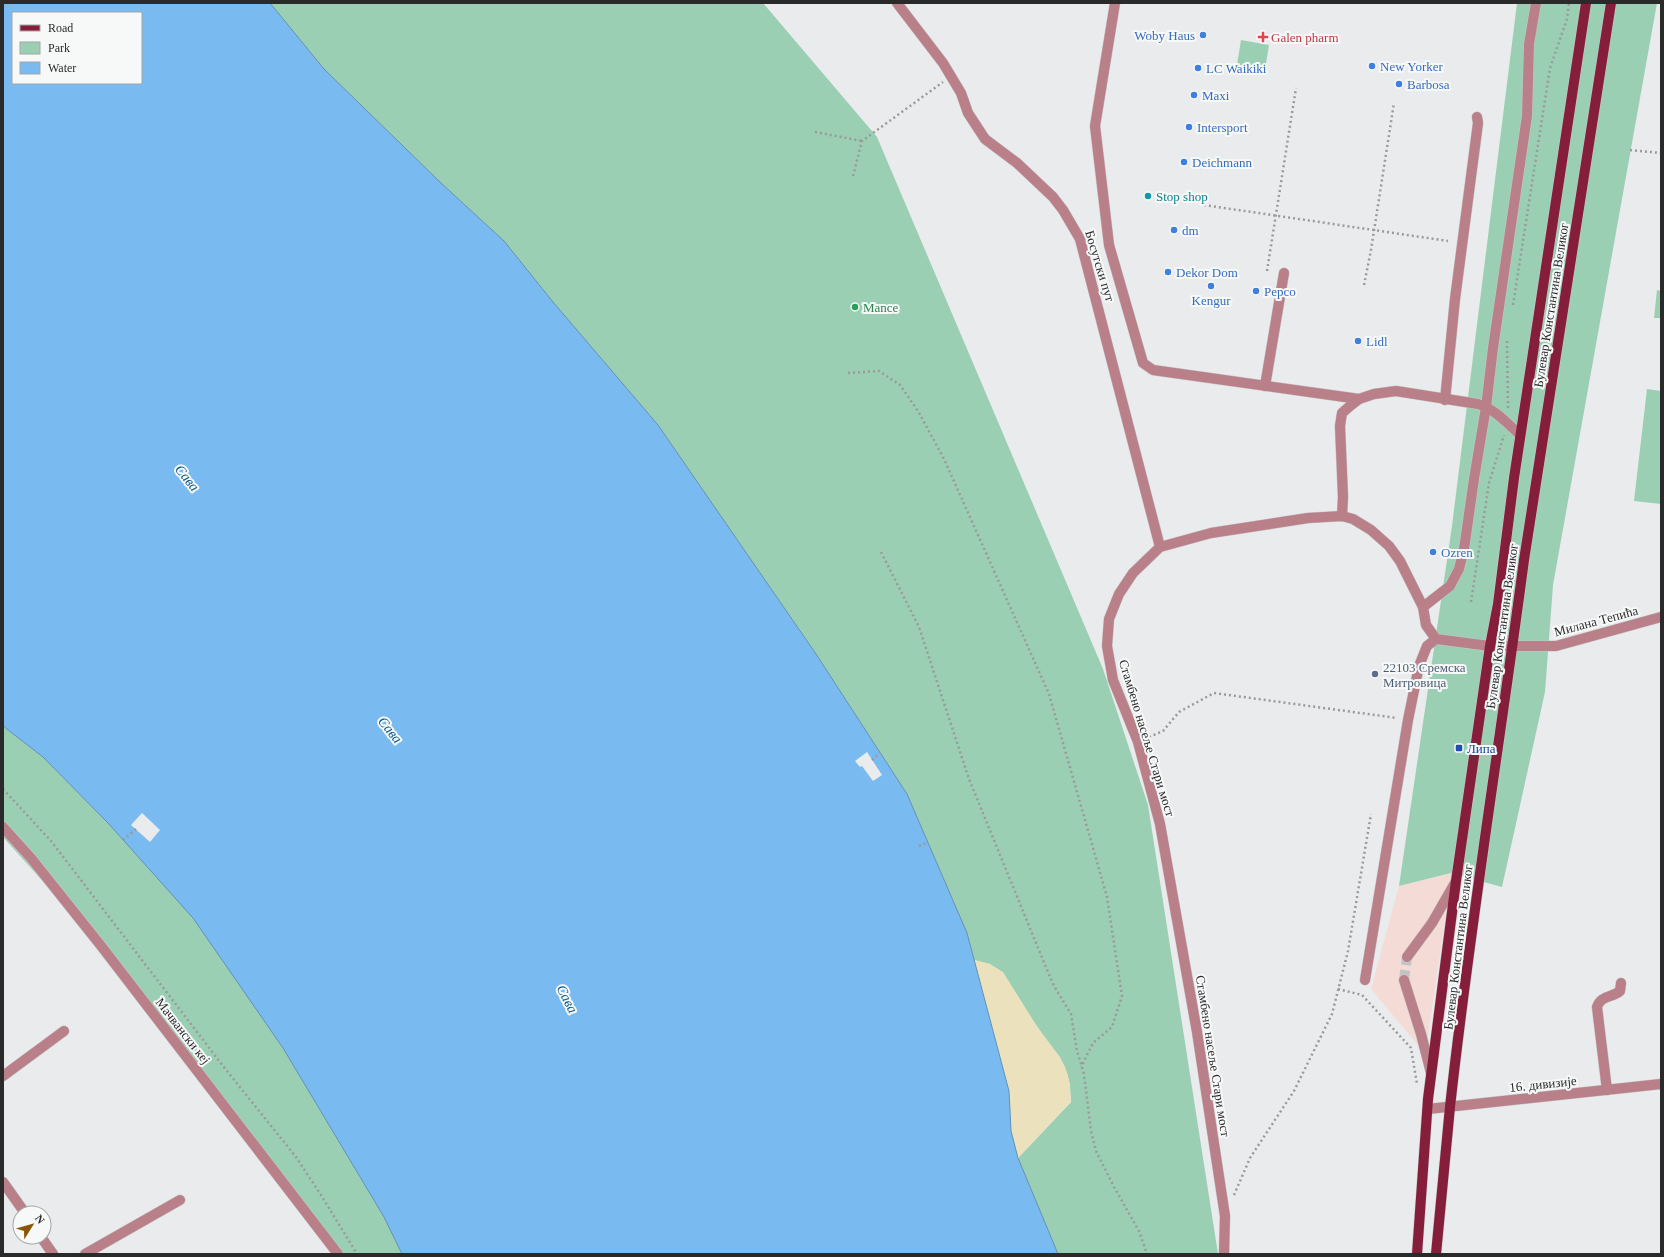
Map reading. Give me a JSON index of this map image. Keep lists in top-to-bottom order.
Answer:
{
  "streets": {
    "main road": ["Булевар Константина Великог"],
    "street": [
      "Босутски пут",
      "Милана Тепића",
      "Стамбено насеље Стари мост",
      "Мачвански кеј",
      "16. дивизије"
    ]
  },
  "crossings": [
    ["Босутски пут", "Стамбено насеље Стари мост"],
    ["Булевар Константина Великог", "Милана Тепића"],
    ["Булевар Константина Великог", "16. дивизије"]
  ],
  "water": ["Сава"],
  "places": {
    "other": [
      "Woby Haus",
      "New Yorker",
      "LC Waikiki",
      "Barbosa",
      "Maxi",
      "Intersport",
      "Deichmann",
      "Stop shop",
      "dm",
      "Dekor Dom",
      "Kengur",
      "Pepco",
      "Mance",
      "Lidl",
      "Ozren",
      "22103 Сремска Митровица"
    ],
    "health": ["Galen pharm"],
    "transit": ["Липа"]
  },
  "legend": ["Road", "Park", "Water"],
  "north": "top right"
}
